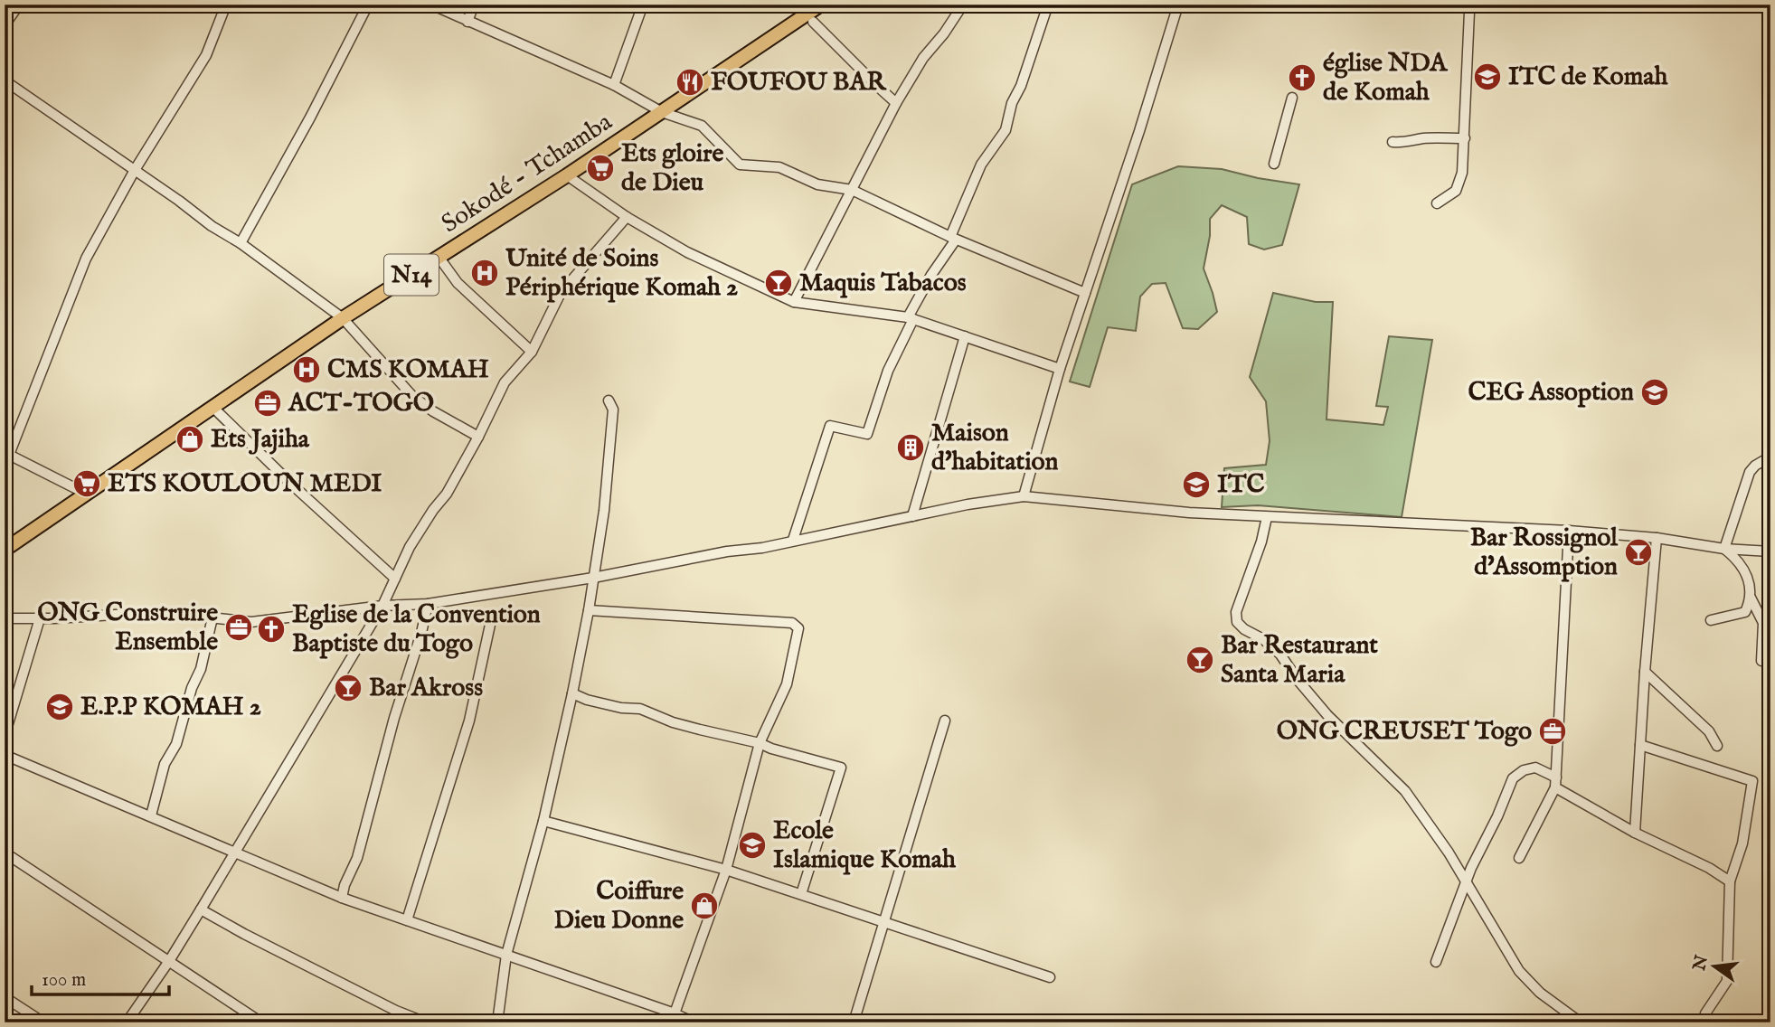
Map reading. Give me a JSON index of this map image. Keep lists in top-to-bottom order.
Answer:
{
  "streets": {
    "main road": ["Sokodé - Tchamba", "N14"]
  },
  "places": {
    "school or university": [
      "ITC de Komah",
      "CEG Assoption",
      "ITC",
      "E.P.P KOMAH 2",
      "Ecole Islamique Komah"
    ],
    "church": ["église NDA de Komah", "Eglise de la Convention Baptiste du Togo"],
    "restaurant": ["FOUFOU BAR"],
    "supermarket": ["Ets gloire de Dieu", "ETS KOULOUN MEDI"],
    "hospital": ["Unité de Soins Périphérique Komah 2", "CMS KOMAH"],
    "bar": [
      "Maquis Tabacos",
      "Bar Rossignol d'Assomption",
      "Bar Restaurant Santa Maria",
      "Bar Akross"
    ],
    "office": ["ACT-TOGO", "ONG Construire Ensemble", "ONG CREUSET Togo"],
    "shop": ["Ets Jajiha", "Coiffure Dieu Donne"],
    "building": ["Maison d'habitation"]
  },
  "scale_bar": "100 m",
  "north": "left"
}
